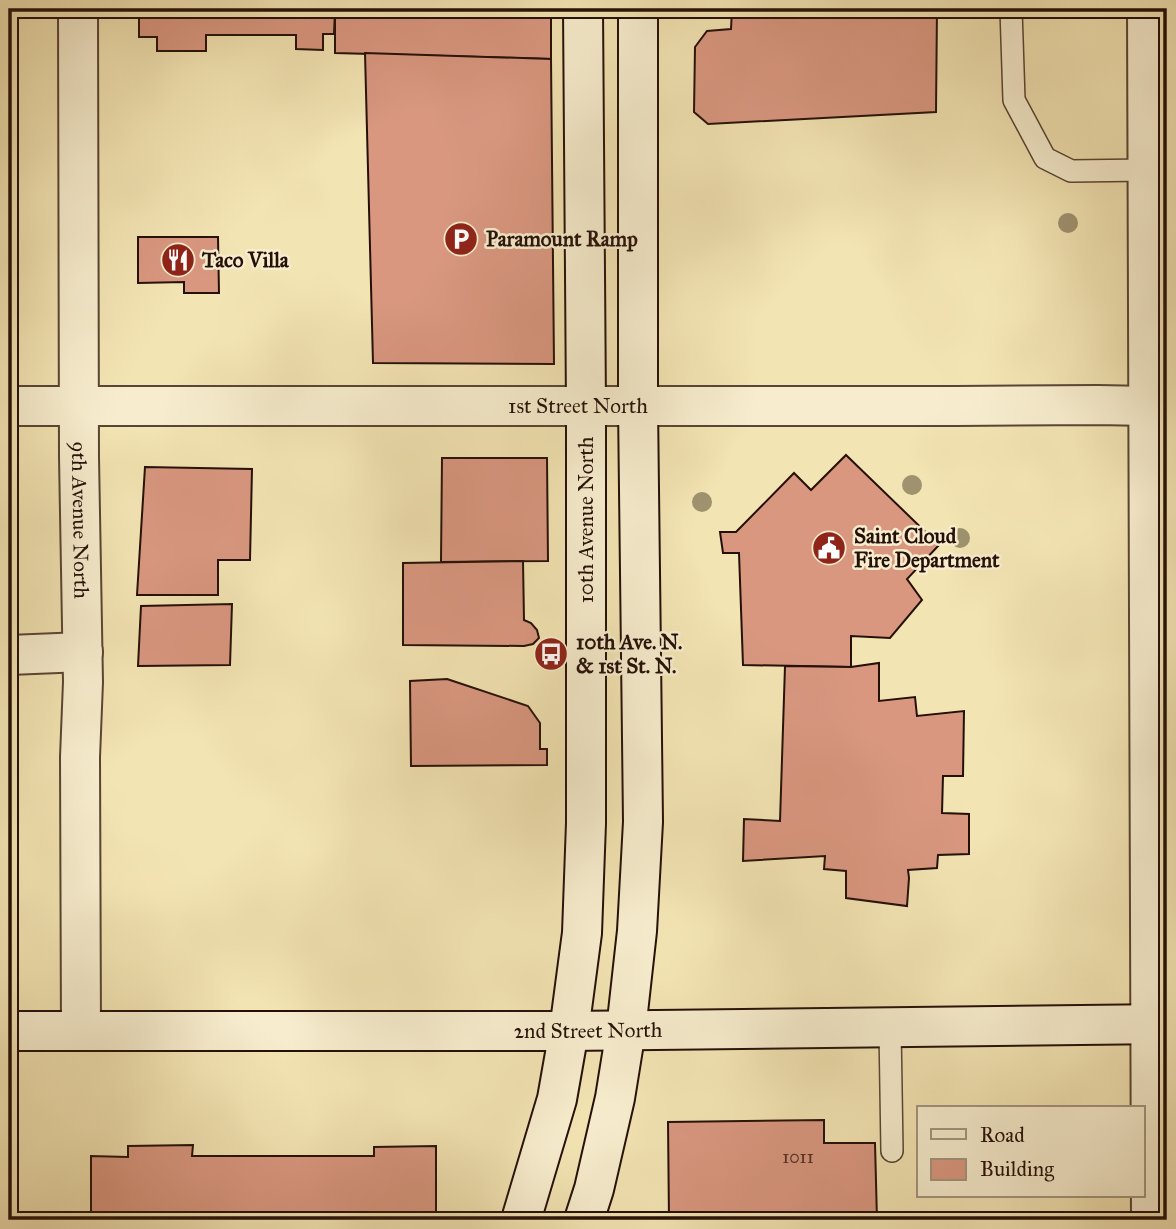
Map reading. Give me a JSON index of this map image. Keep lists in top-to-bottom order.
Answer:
{
  "streets": {
    "street": [
      "1st Street North",
      "9th Avenue North",
      "10th Avenue North",
      "2nd Street North"
    ]
  },
  "crossings": [
    ["1st Street North", "9th Avenue North"],
    ["1st Street North", "10th Avenue North"],
    ["9th Avenue North", "2nd Street North"],
    ["10th Avenue North", "2nd Street North"]
  ],
  "places": {
    "parking": ["Paramount Ramp"],
    "restaurant": ["Taco Villa"],
    "public building": ["Saint Cloud Fire Department"],
    "bus stop": ["10th Ave. N. & 1st St. N."]
  },
  "house_numbers": ["1011"],
  "legend": ["Road", "Building"]
}
